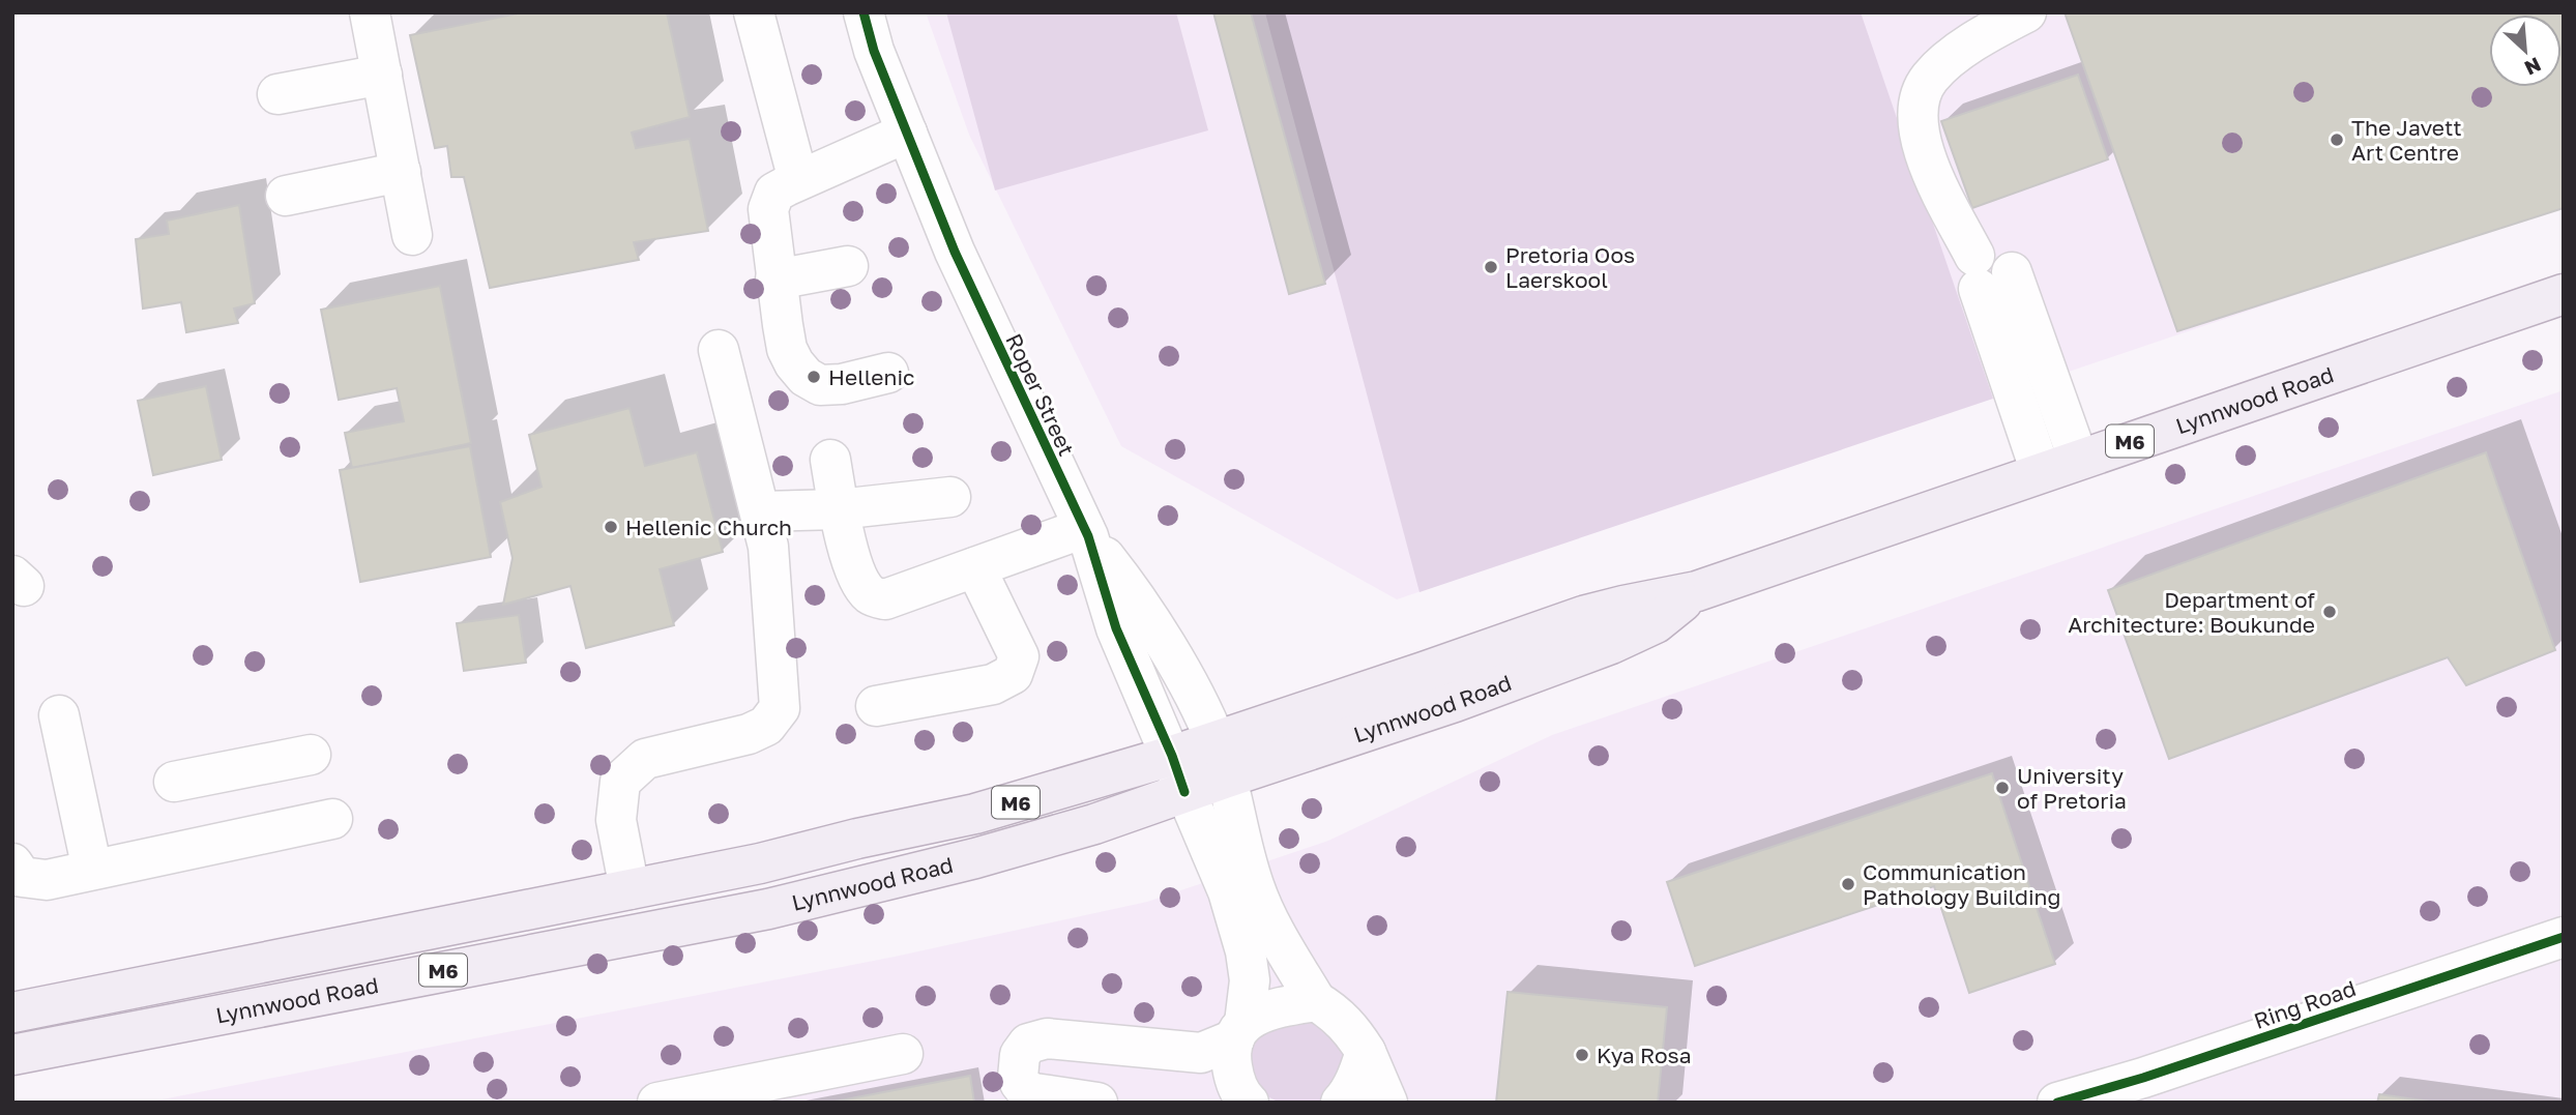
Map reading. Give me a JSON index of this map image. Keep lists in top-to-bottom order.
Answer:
{
  "streets": {
    "main road": ["Lynnwood Road", "M6"],
    "street": ["Roper Street", "Ring Road"]
  },
  "crossings": [
    ["Roper Street", "Lynnwood Road"]
  ],
  "places": [
    "The Javett Art Centre",
    "Pretoria Oos Laerskool",
    "Hellenic",
    "Hellenic Church",
    "Department of Architecture: Boukunde",
    "University of Pretoria",
    "Communication Pathology Building",
    "Kya Rosa"
  ],
  "north": "bottom right"
}
